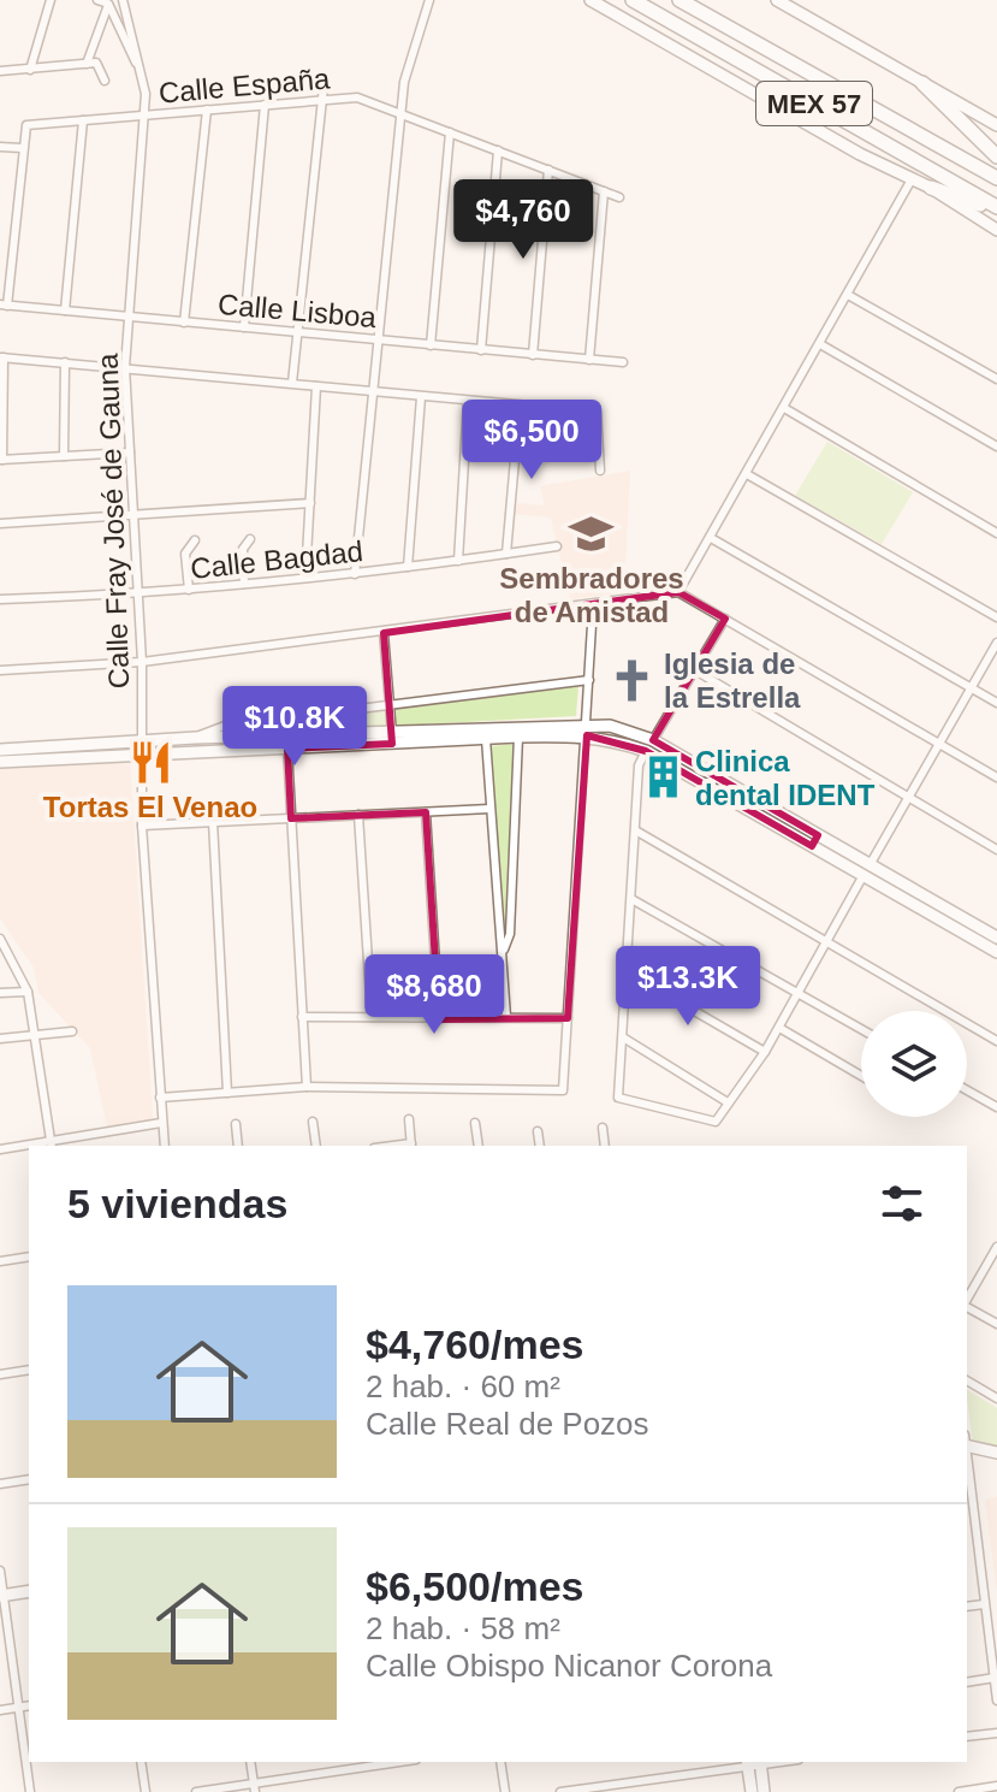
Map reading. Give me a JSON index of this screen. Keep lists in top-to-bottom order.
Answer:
{
  "streets": {
    "highway": ["MEX 57"],
    "street": [
      "Calle España",
      "Calle Lisboa",
      "Calle Fray José de Gauna",
      "Calle Bagdad"
    ]
  },
  "crossings": [
    ["Calle España", "Calle Fray José de Gauna"],
    ["Calle Lisboa", "Calle Fray José de Gauna"],
    ["Calle Fray José de Gauna", "Calle Bagdad"]
  ],
  "places": {
    "school or university": ["Sembradores de Amistad"],
    "church": ["Iglesia de la Estrella"],
    "restaurant": ["Tortas El Venao"],
    "building": ["Clinica dental IDENT"]
  },
  "page": {
    "price": [
      "$4,760",
      "$6,500",
      "$10.8K",
      "$13.3K",
      "$8,680"
    ],
    "heading": "5 viviendas",
    "list": [
      {
        "name": "$4,760/mes",
        "note": "2 hab. · 60 m² · Calle Real de Pozos"
      },
      {
        "name": "$6,500/mes",
        "note": "2 hab. · 58 m² · Calle Obispo Nicanor Corona"
      }
    ]
  }
}
